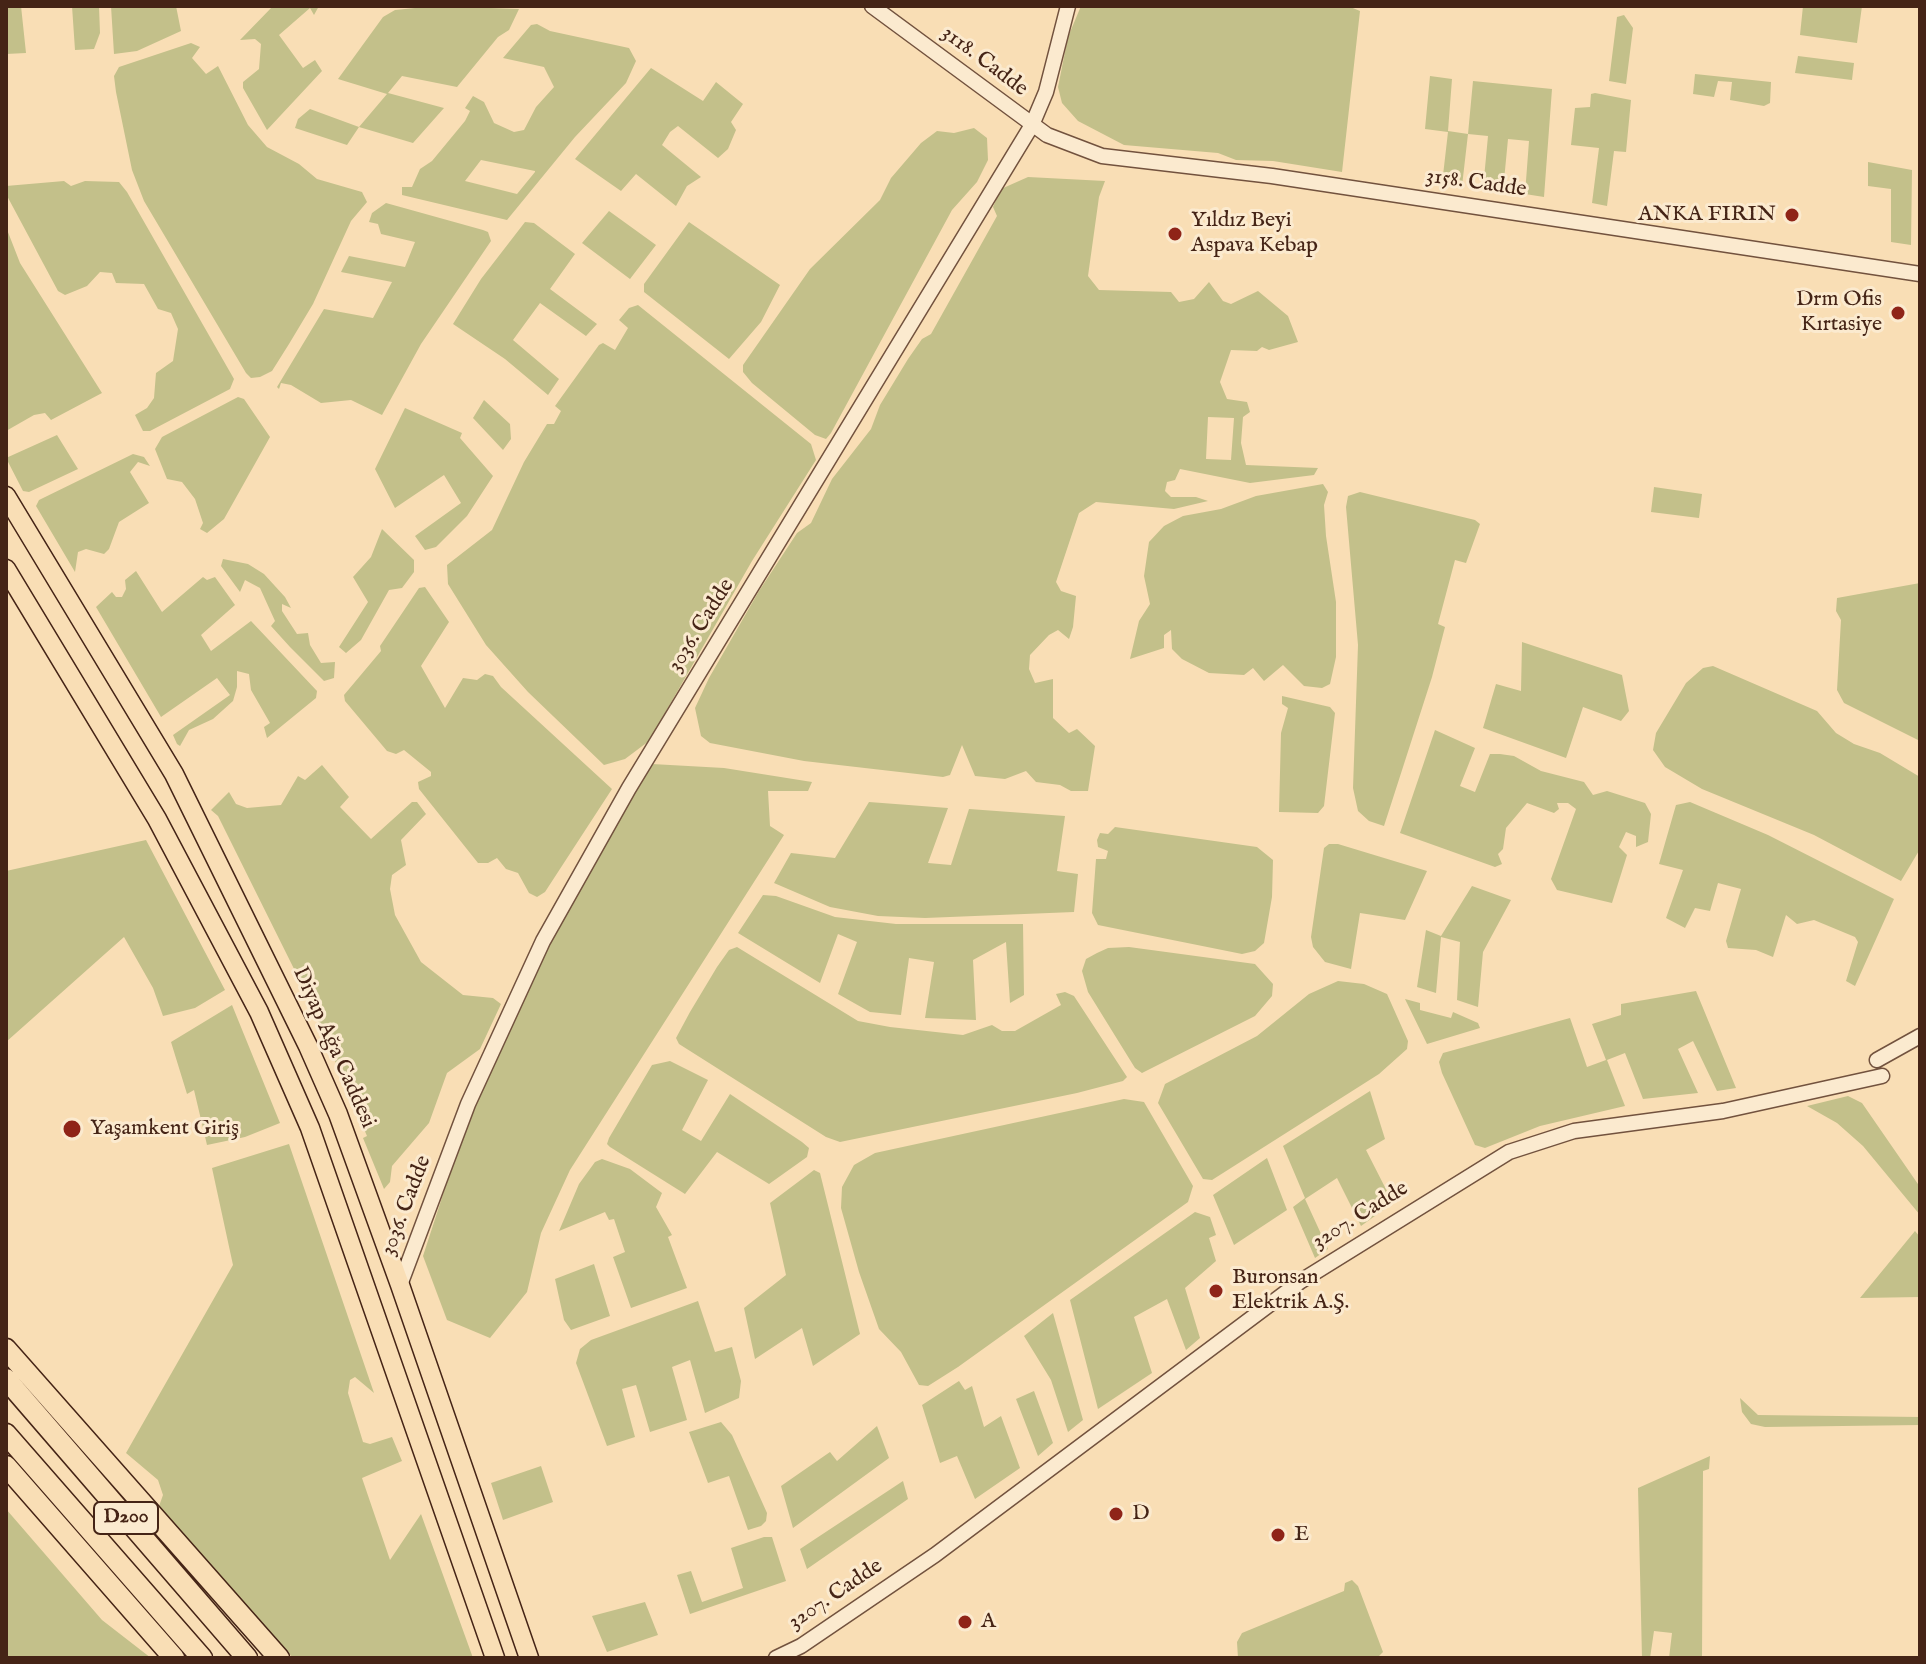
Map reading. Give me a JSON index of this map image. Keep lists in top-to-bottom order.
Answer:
{
  "streets": {
    "highway": ["D200"],
    "main road": ["Diyap Ağa Caddesi"],
    "street": [
      "3118. Cadde",
      "3158. Cadde",
      "3036. Cadde",
      "3207. Cadde"
    ]
  },
  "crossings": [
    ["3118. Cadde", "3158. Cadde"],
    ["3118. Cadde", "3036. Cadde"],
    ["3158. Cadde", "3036. Cadde"],
    ["3036. Cadde", "Diyap Ağa Caddesi"]
  ],
  "places": [
    "ANKA FIRIN",
    "Yıldız Beyi Aspava Kebap",
    "Drm Ofis Kırtasiye",
    "Yaşamkent Giriş",
    "Buronsan Elektrik A.Ş.",
    "D",
    "E",
    "A"
  ]
}
